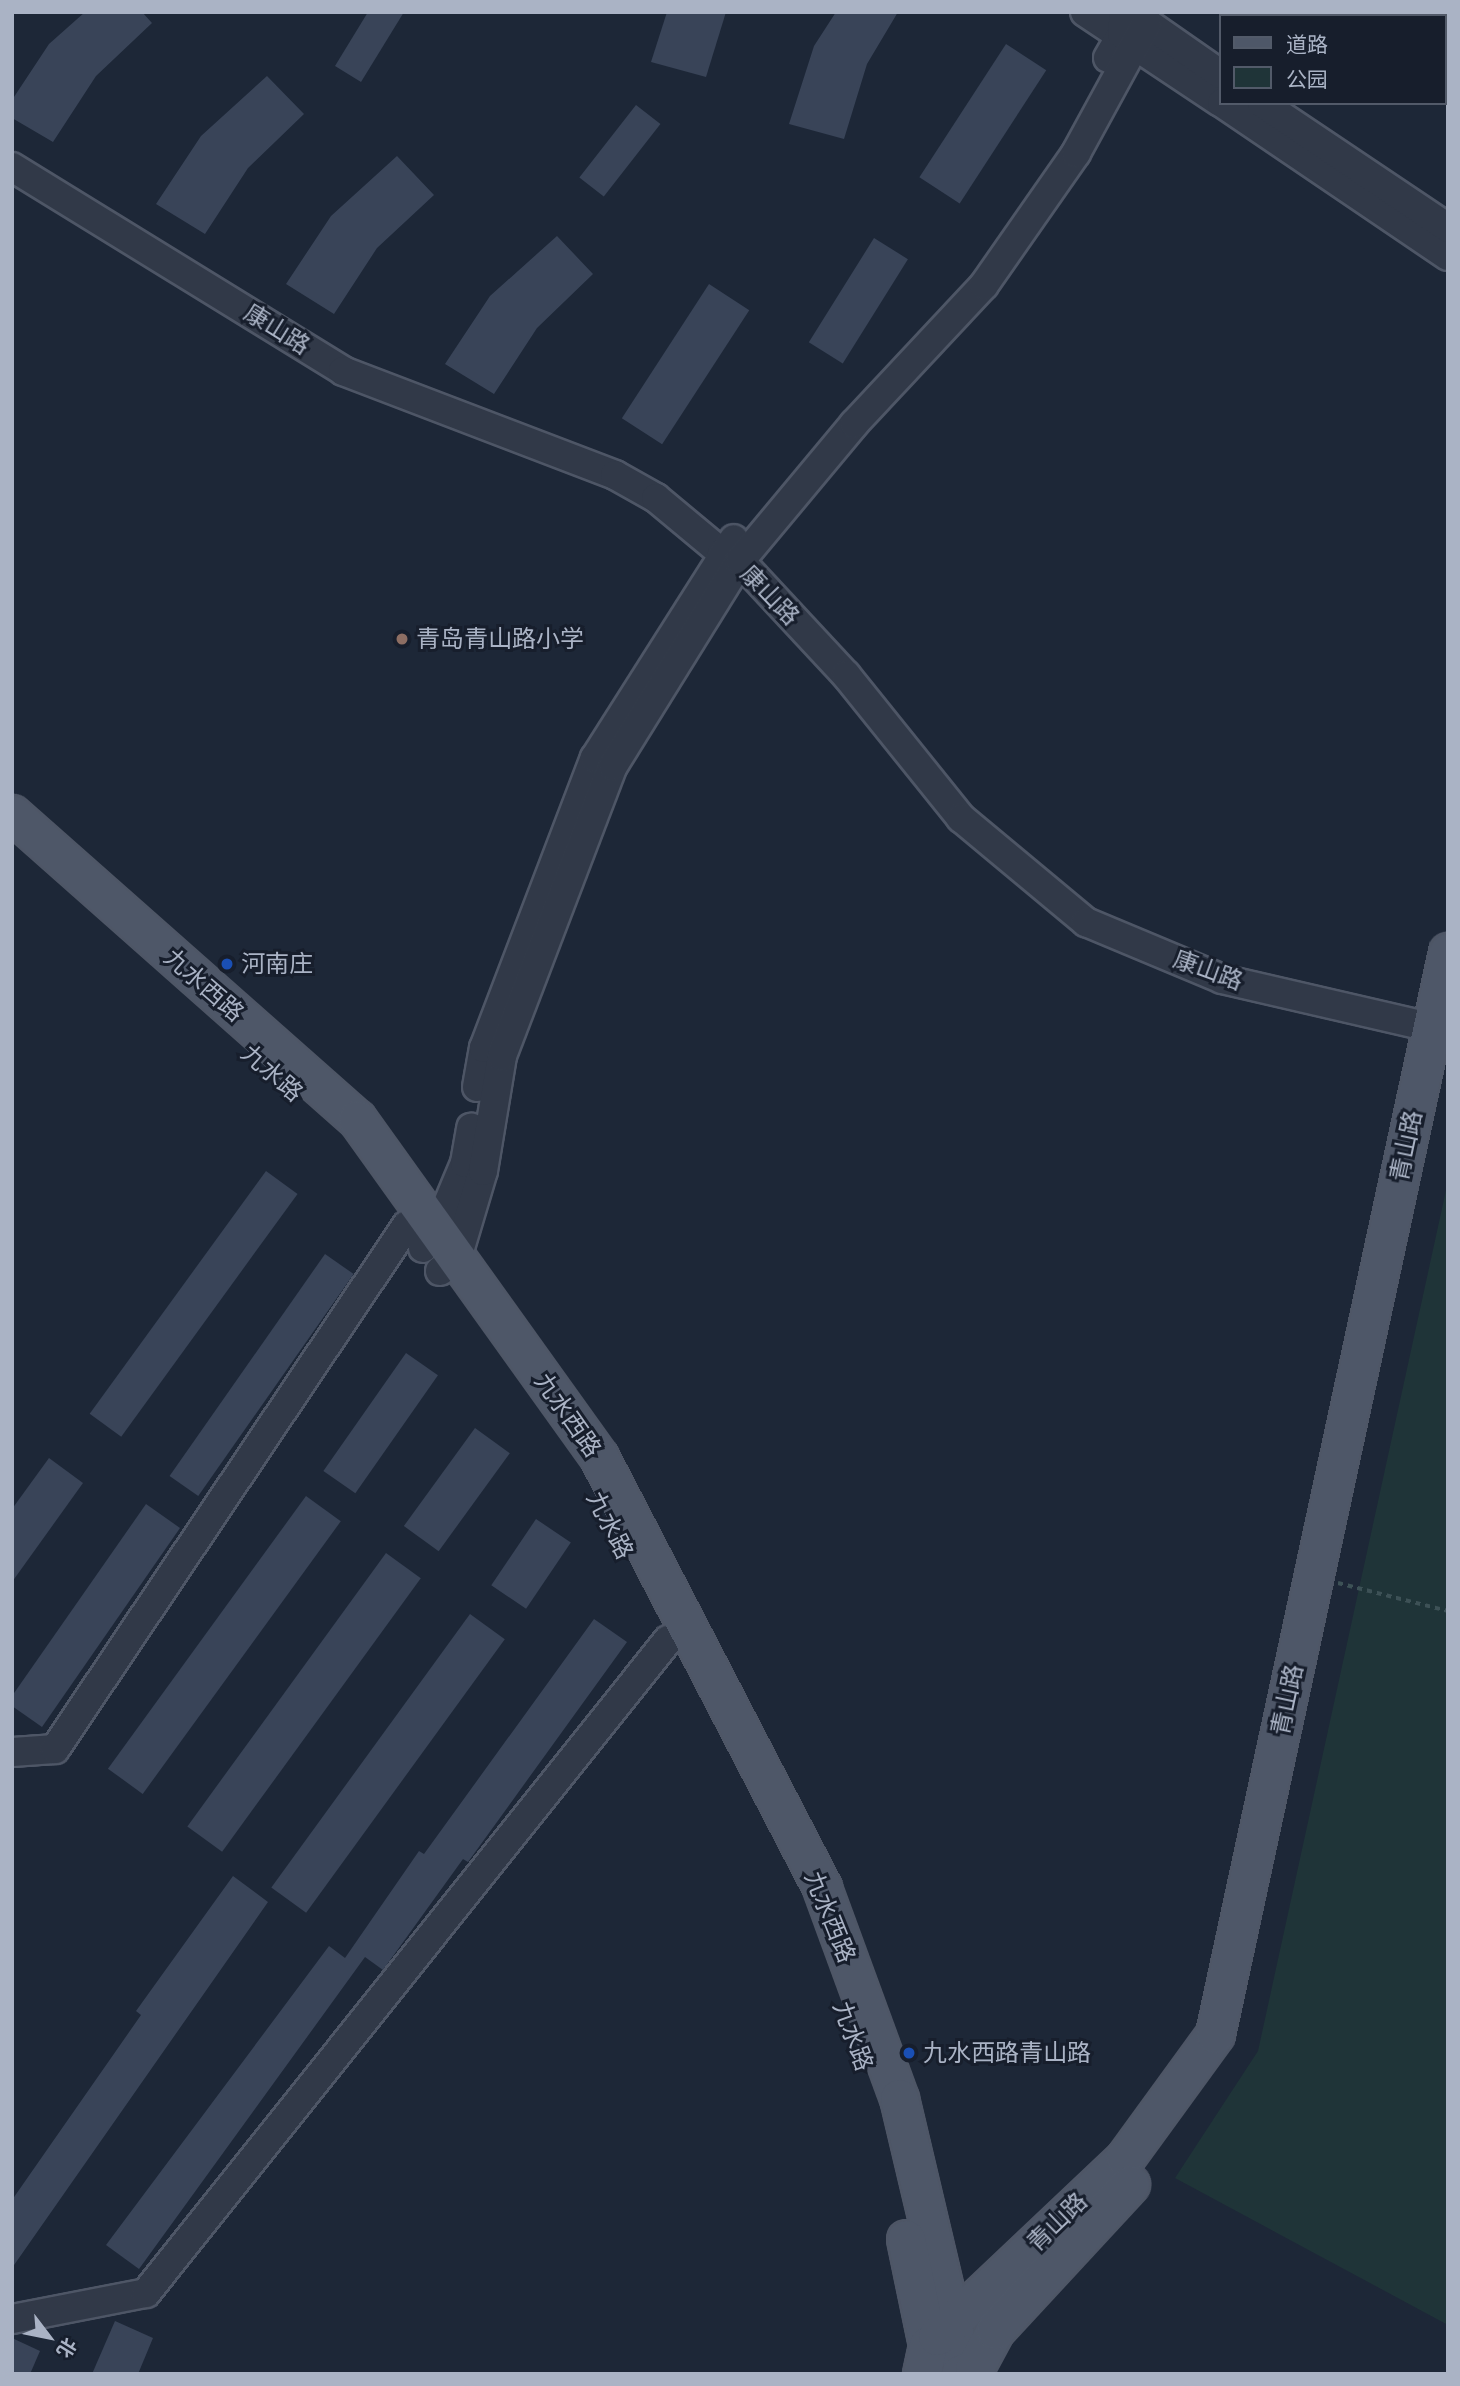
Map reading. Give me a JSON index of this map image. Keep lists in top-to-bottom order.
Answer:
{
  "streets": {
    "main road": ["九水西路", "九水路", "青山路"],
    "street": ["康山路"]
  },
  "crossings": [
    ["康山路", "青山路"],
    ["九水西路", "九水路"],
    ["九水西路", "青山路"],
    ["九水路", "青山路"]
  ],
  "places": ["青岛青山路小学", "河南庄", "九水西路青山路"],
  "legend": ["道路", "公园"],
  "north": "bottom right"
}
